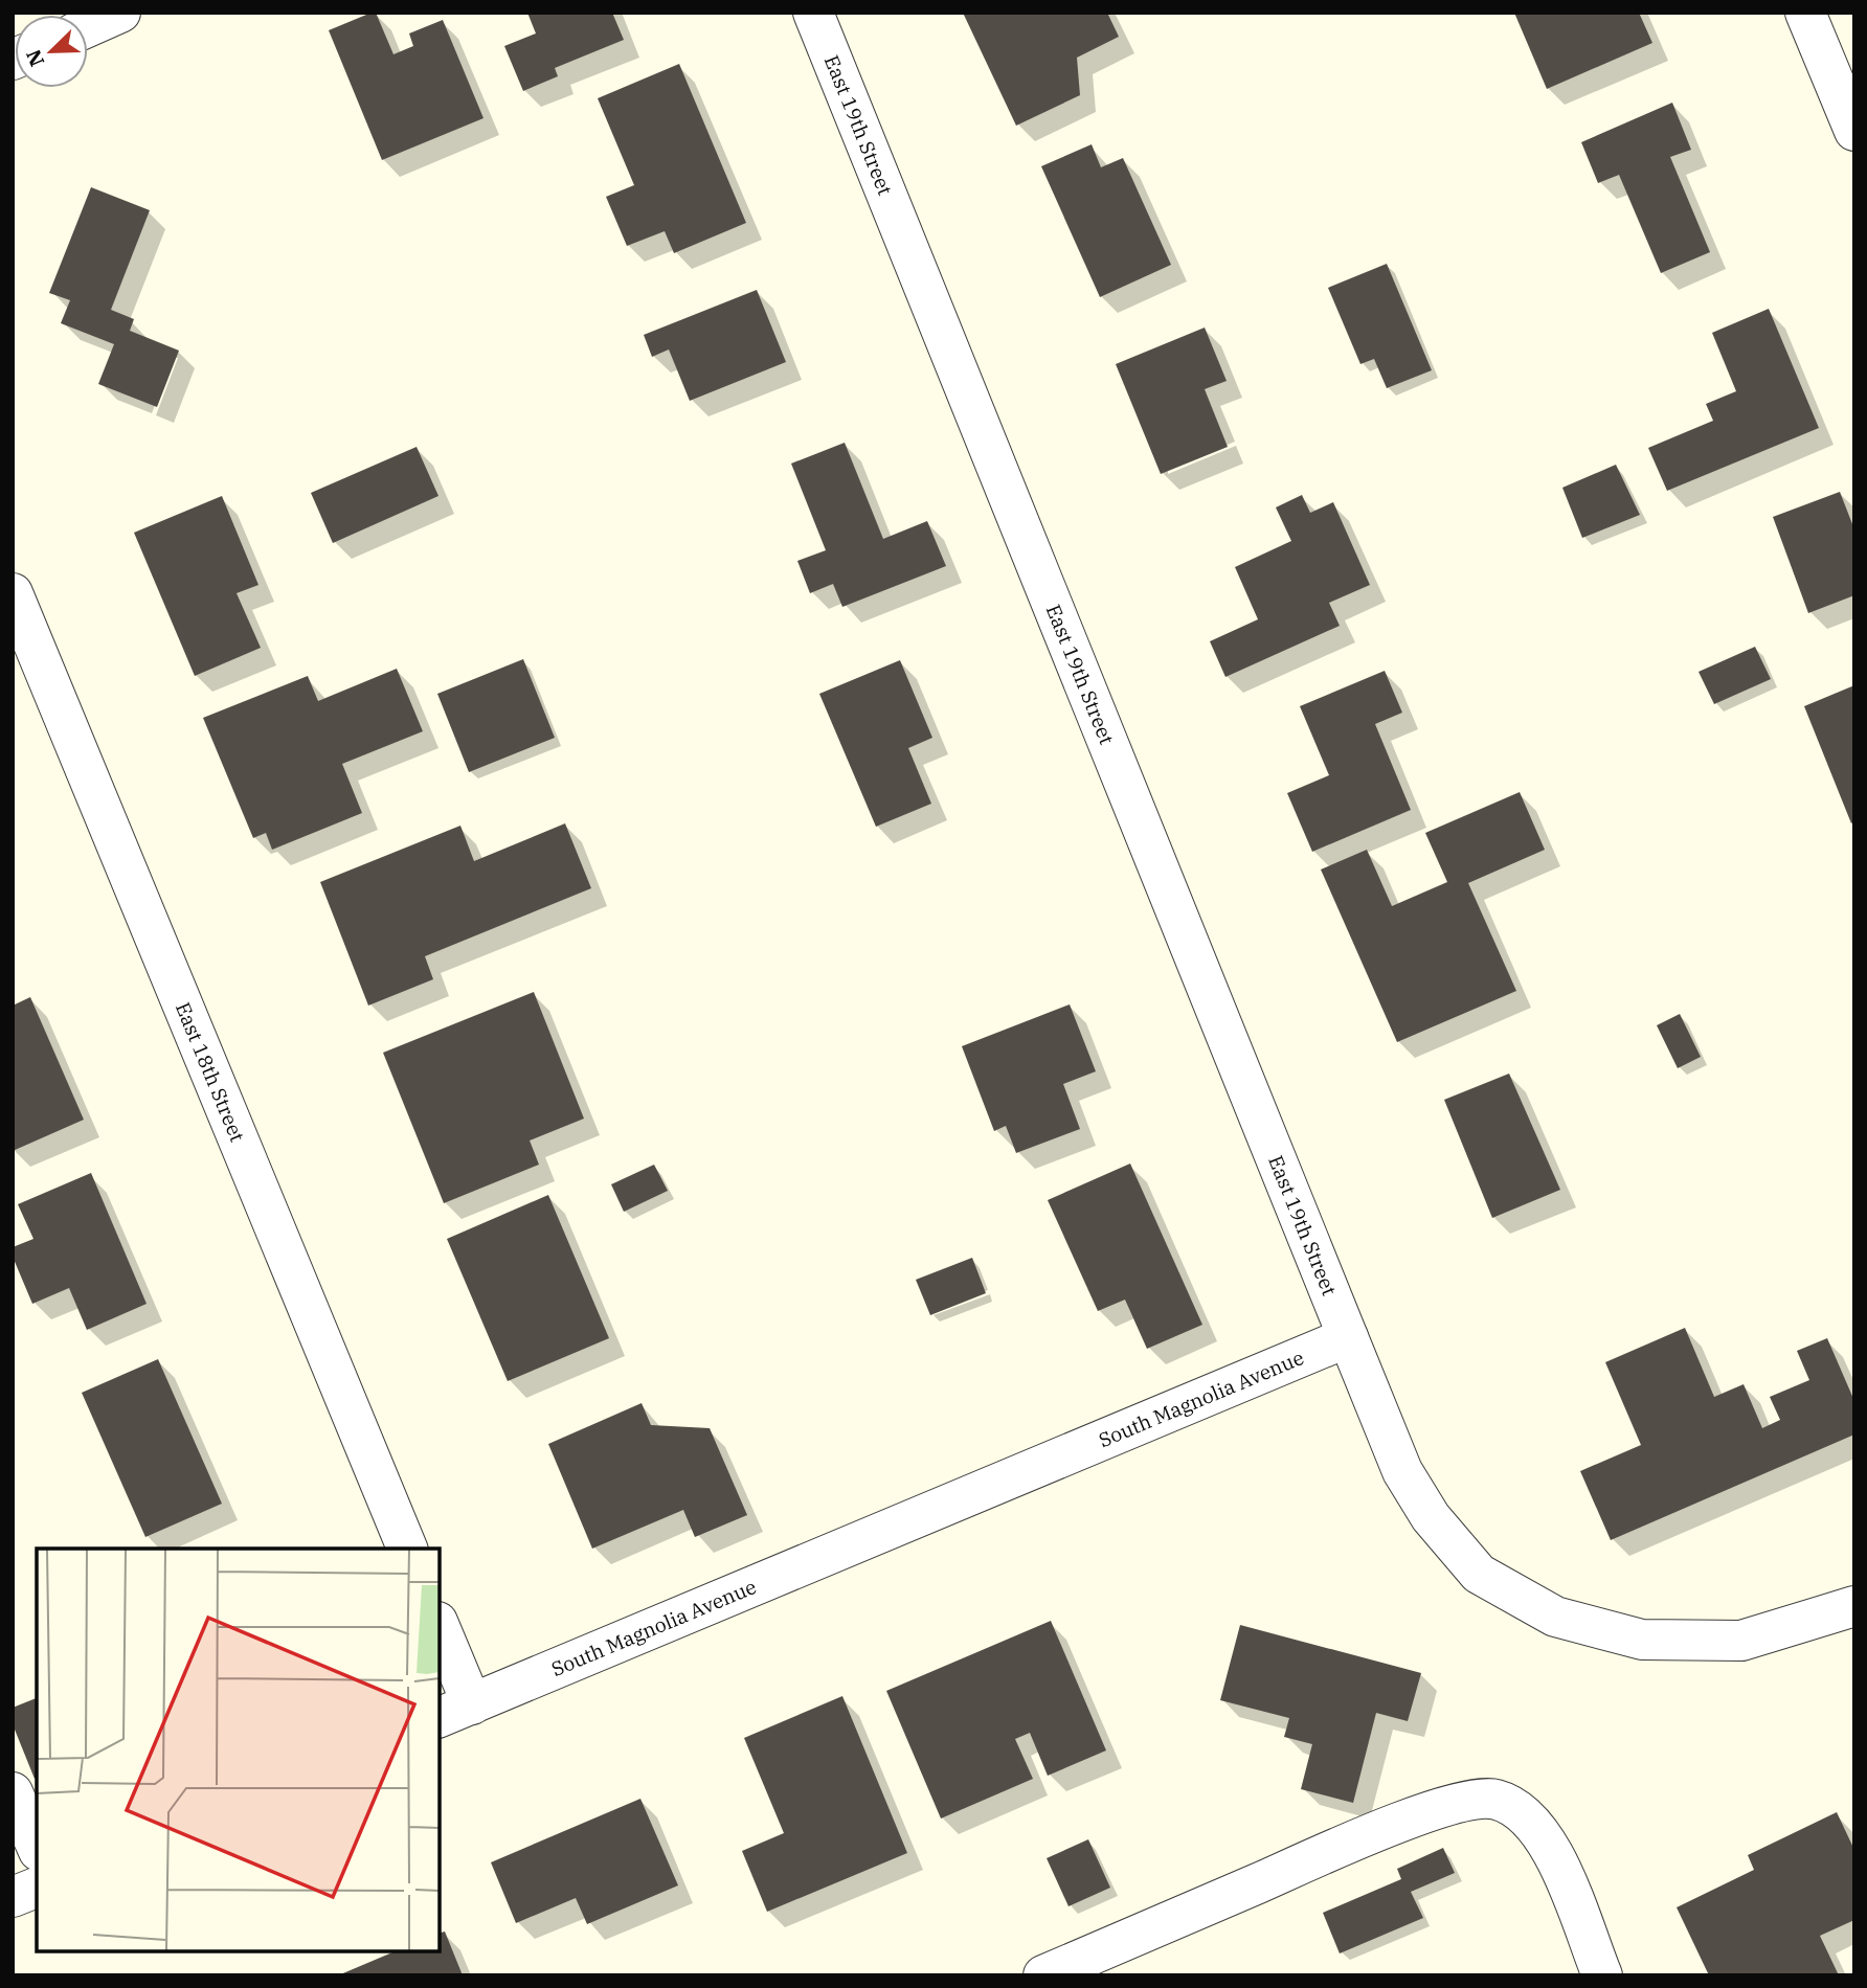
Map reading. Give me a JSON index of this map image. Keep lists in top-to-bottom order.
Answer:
{
  "streets": {
    "street": ["East 19th Street", "East 18th Street", "South Magnolia Avenue"]
  },
  "crossings": [
    ["East 19th Street", "South Magnolia Avenue"]
  ],
  "north": "bottom left"
}
